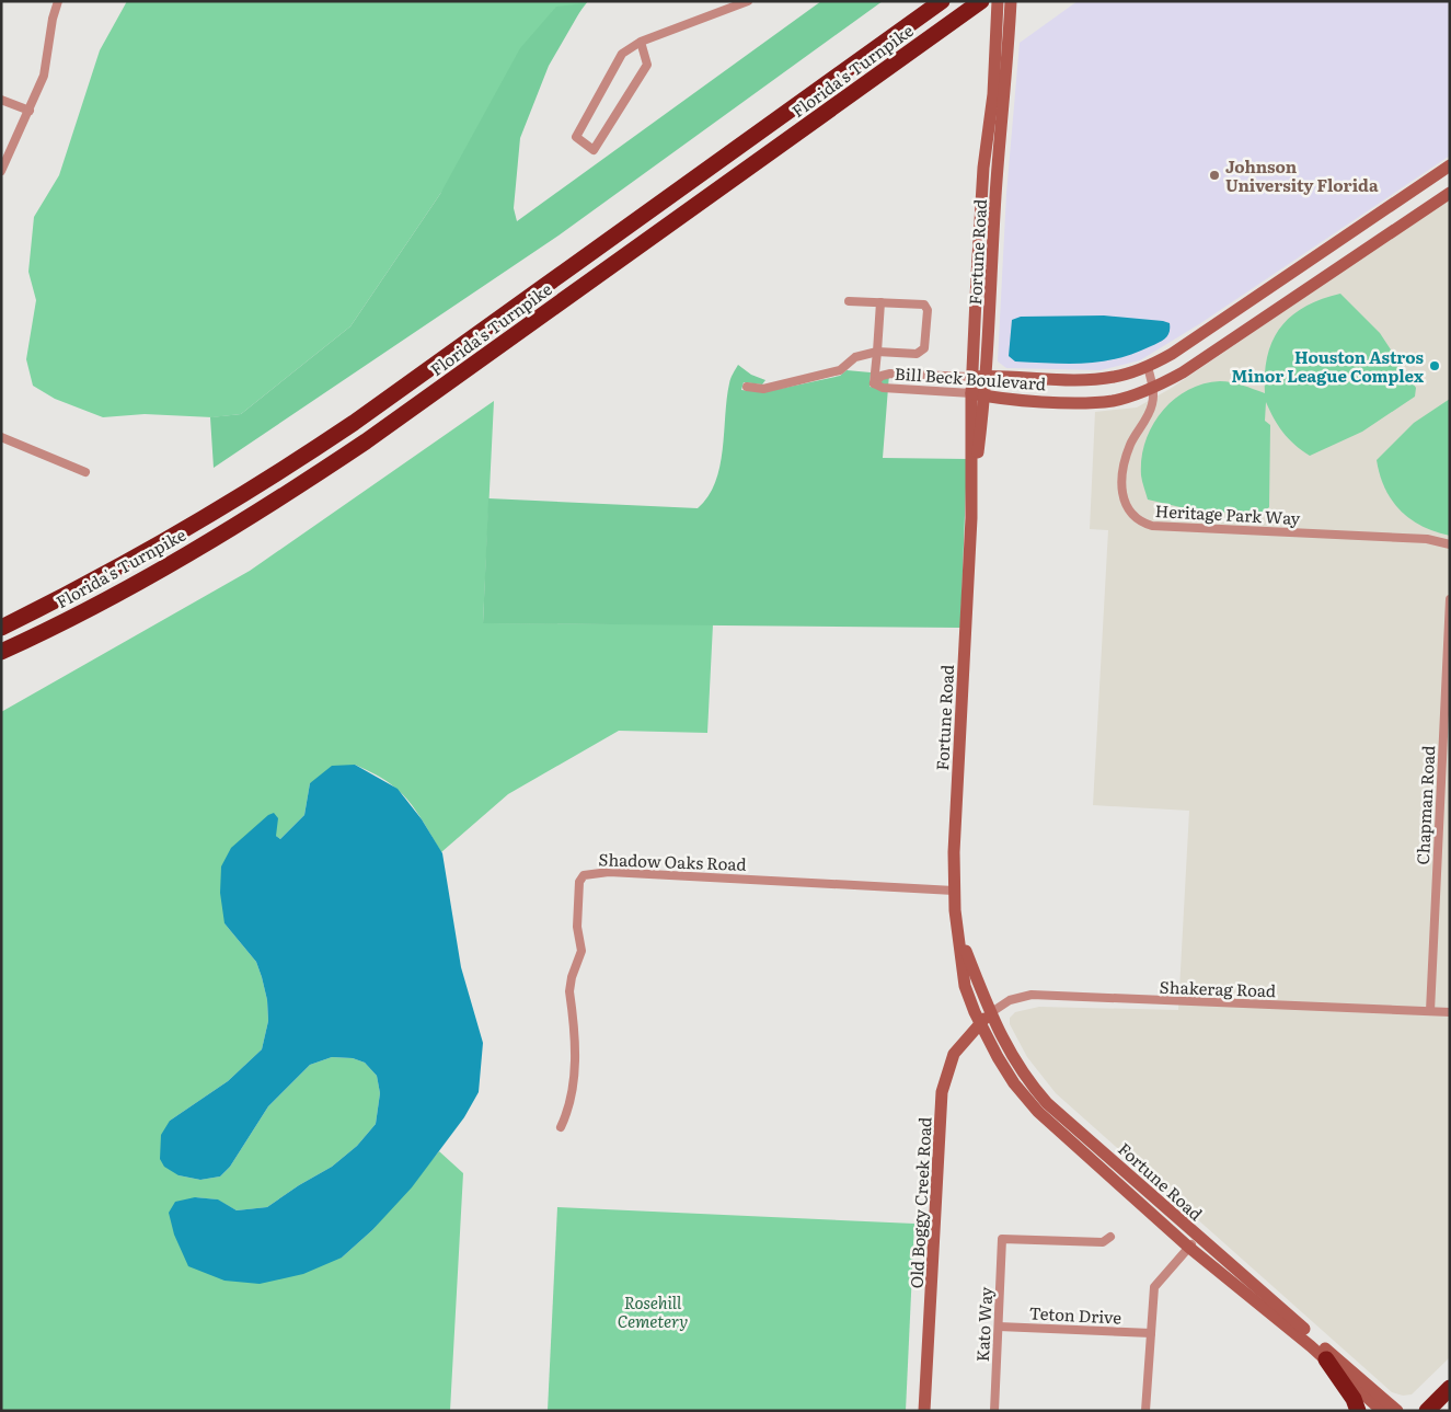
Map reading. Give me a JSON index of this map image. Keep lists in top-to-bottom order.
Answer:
{
  "streets": {
    "highway": ["Florida's Turnpike"],
    "main road": ["Fortune Road", "Bill Beck Boulevard", "Old Boggy Creek Road"],
    "street": [
      "Heritage Park Way",
      "Chapman Road",
      "Shadow Oaks Road",
      "Shakerag Road",
      "Teton Drive",
      "Kato Way"
    ]
  },
  "crossings": [
    ["Fortune Road", "Bill Beck Boulevard"],
    ["Fortune Road", "Shadow Oaks Road"],
    ["Fortune Road", "Shakerag Road"],
    ["Fortune Road", "Old Boggy Creek Road"],
    ["Bill Beck Boulevard", "Heritage Park Way"],
    ["Chapman Road", "Shakerag Road"],
    ["Shakerag Road", "Old Boggy Creek Road"],
    ["Teton Drive", "Kato Way"]
  ],
  "parks": ["Rosehill Cemetery"],
  "places": ["Johnson University Florida", "Houston Astros Minor League Complex"]
}
